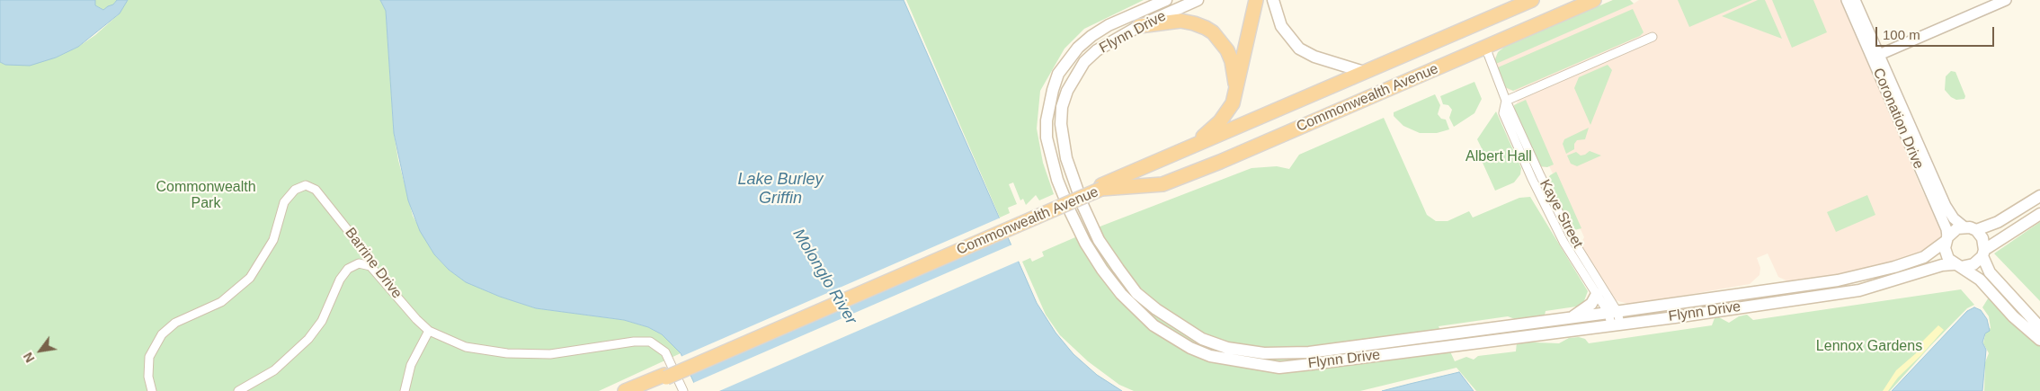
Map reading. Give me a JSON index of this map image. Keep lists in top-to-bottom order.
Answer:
{
  "streets": {
    "highway": ["Commonwealth Avenue"],
    "main road": ["Flynn Drive"],
    "street": ["Coronation Drive", "Kaye Street", "Barrine Drive"]
  },
  "crossings": [
    ["Flynn Drive", "Coronation Drive"],
    ["Flynn Drive", "Kaye Street"],
    ["Commonwealth Avenue", "Kaye Street"]
  ],
  "water": ["Lake Burley Griffin", "Molonglo River"],
  "parks": ["Albert Hall", "Commonwealth Park", "Lennox Gardens"],
  "scale_bar": "100 m",
  "north": "bottom left"
}
